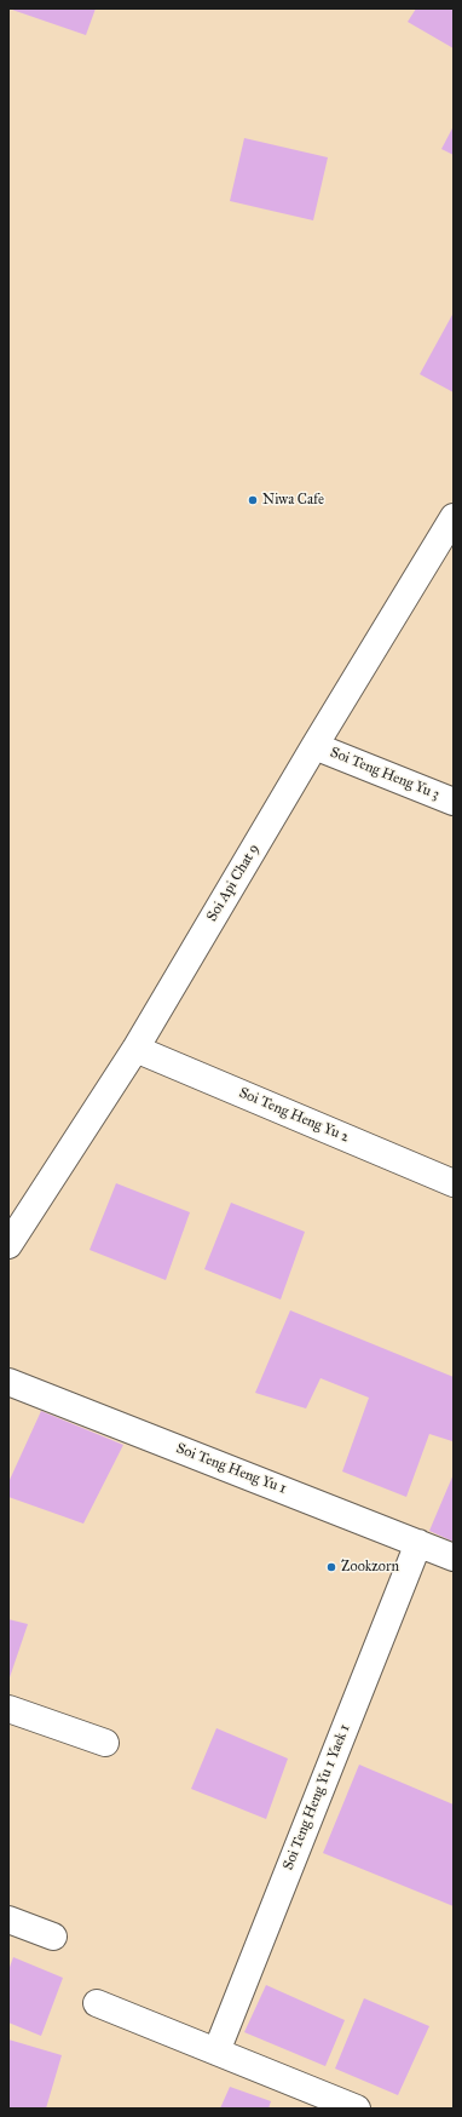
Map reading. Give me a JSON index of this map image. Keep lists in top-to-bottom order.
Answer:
{
  "streets": {
    "street": [
      "Soi Teng Heng Yu 3",
      "Soi Api Chat 9",
      "Soi Teng Heng Yu 2",
      "Soi Teng Heng Yu 1",
      "Soi Teng Heng Yu 1 Yaek 1"
    ]
  },
  "crossings": [
    ["Soi Teng Heng Yu 3", "Soi Api Chat 9"],
    ["Soi Api Chat 9", "Soi Teng Heng Yu 2"],
    ["Soi Teng Heng Yu 1", "Soi Teng Heng Yu 1 Yaek 1"]
  ],
  "places": ["Niwa Cafe", "Zookzorn"]
}
